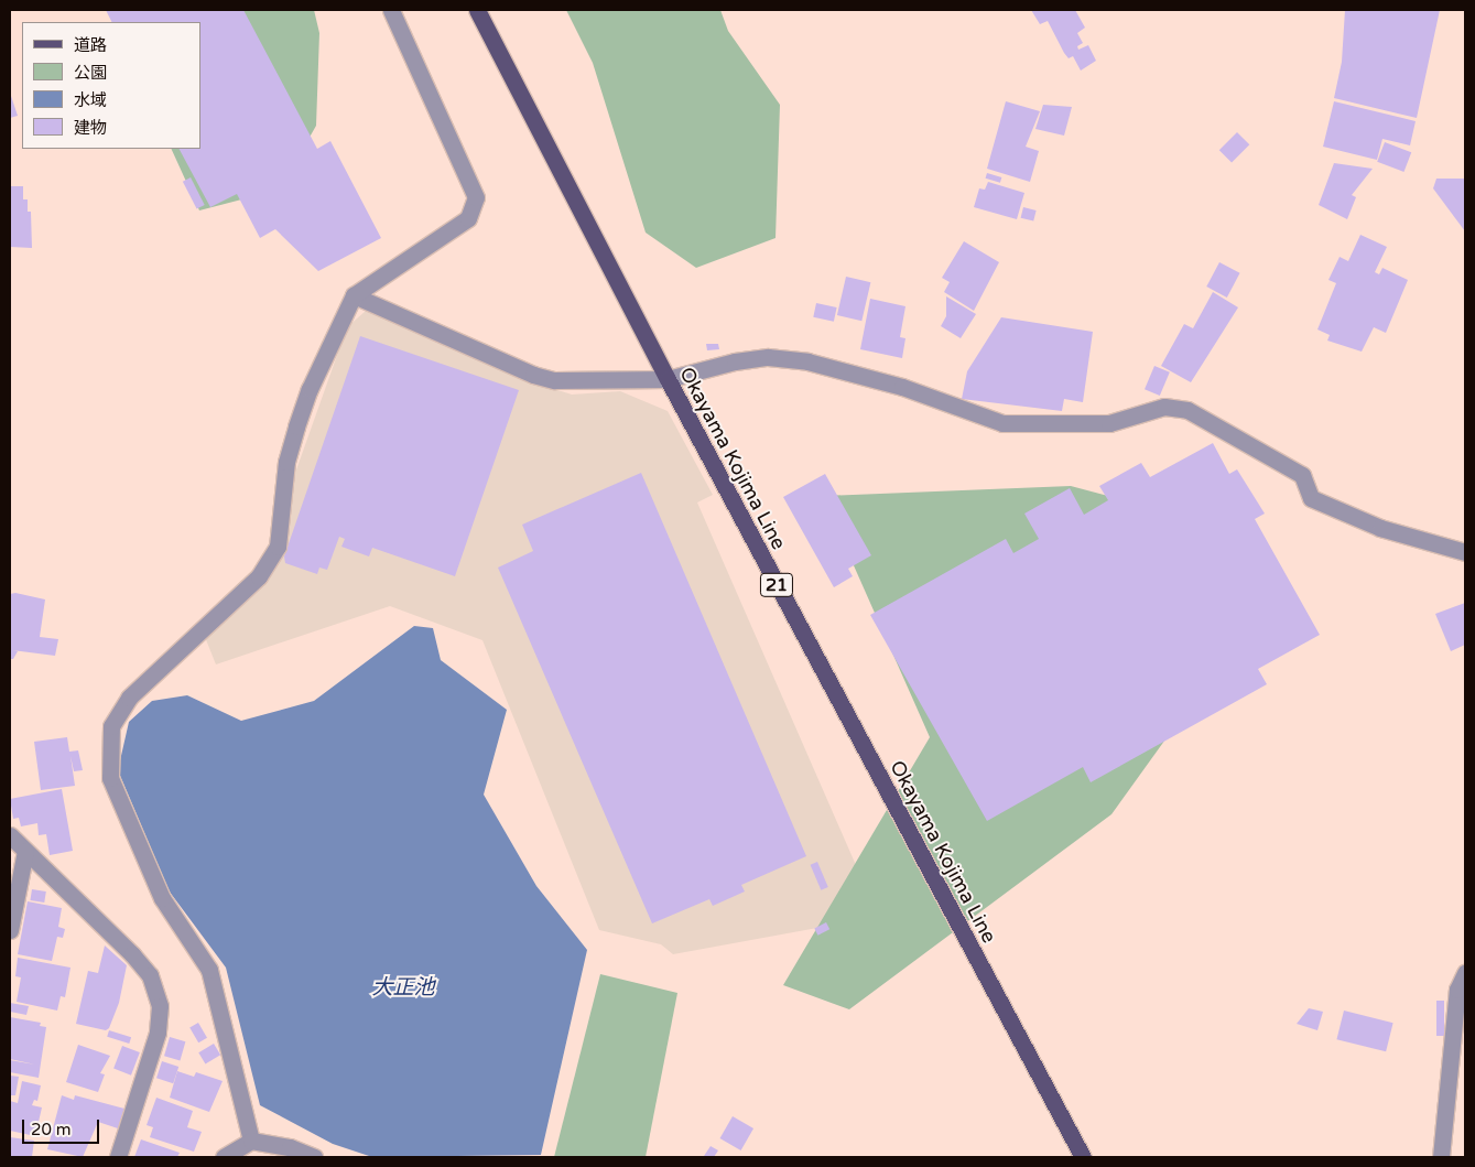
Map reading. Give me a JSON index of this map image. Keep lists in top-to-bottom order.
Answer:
{
  "streets": {
    "main road": ["Okayama Kojima Line", "21"]
  },
  "water": ["大正池"],
  "legend": [
    "道路",
    "公園",
    "水域",
    "建物"
  ],
  "scale_bar": "20 m"
}
